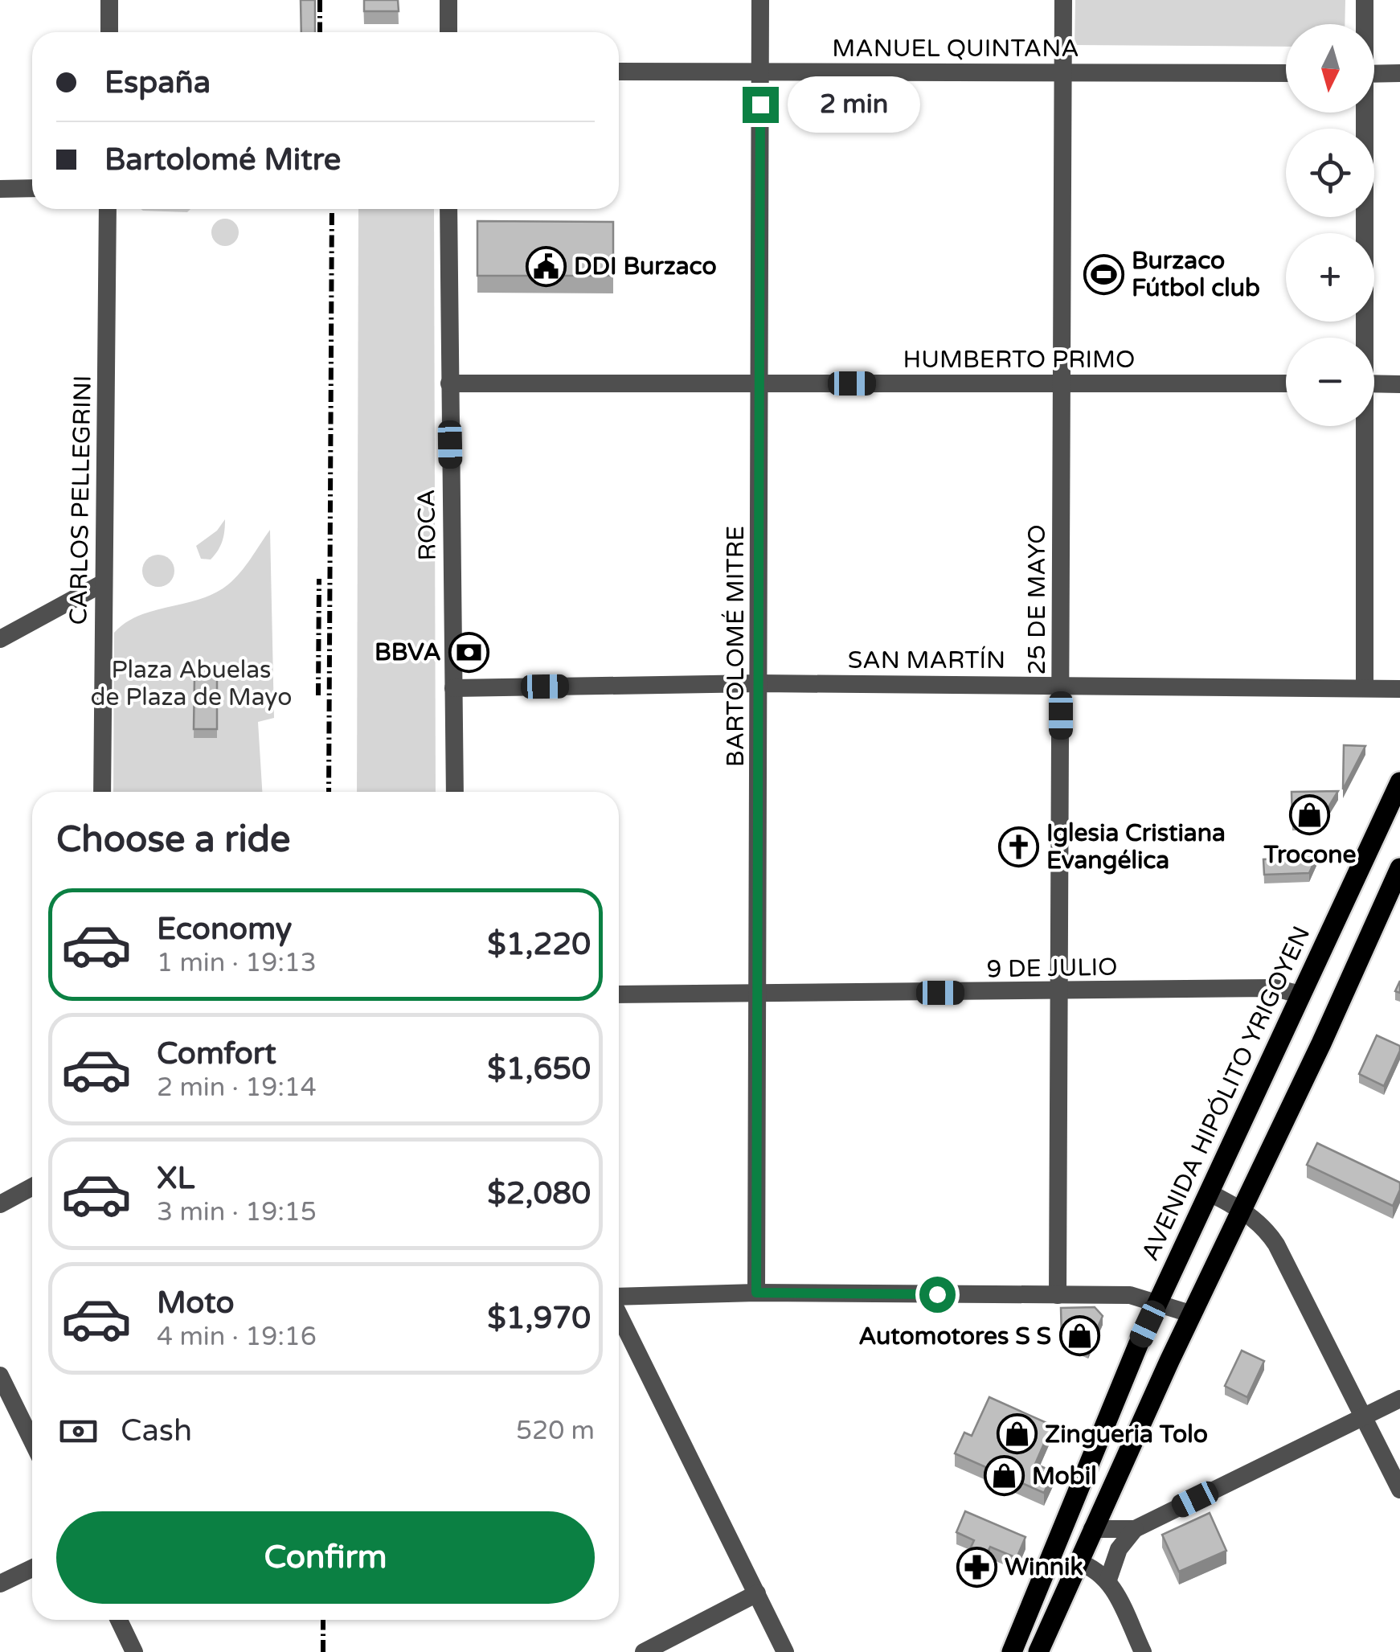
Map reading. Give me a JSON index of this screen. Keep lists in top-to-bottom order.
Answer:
{
  "streets": {
    "main road": ["AVENIDA HIPÓLITO YRIGOYEN"],
    "street": [
      "MANUEL QUINTANA",
      "HUMBERTO PRIMO",
      "CARLOS PELLEGRINI",
      "ROCA",
      "25 DE MAYO",
      "BARTOLOMÉ MITRE",
      "SAN MARTÍN",
      "9 DE JULIO"
    ]
  },
  "crossings": [
    ["MANUEL QUINTANA", "25 DE MAYO"],
    ["MANUEL QUINTANA", "BARTOLOMÉ MITRE"],
    ["HUMBERTO PRIMO", "ROCA"],
    ["HUMBERTO PRIMO", "25 DE MAYO"],
    ["HUMBERTO PRIMO", "BARTOLOMÉ MITRE"],
    ["ROCA", "SAN MARTÍN"],
    ["25 DE MAYO", "SAN MARTÍN"],
    ["25 DE MAYO", "9 DE JULIO"],
    ["BARTOLOMÉ MITRE", "SAN MARTÍN"],
    ["BARTOLOMÉ MITRE", "9 DE JULIO"],
    ["9 DE JULIO", "AVENIDA HIPÓLITO YRIGOYEN"]
  ],
  "parks": ["Plaza Abuelas de Plaza de Mayo"],
  "places": {
    "public building": ["DDI Burzaco"],
    "sports": ["Burzaco Fútbol club"],
    "bank": ["BBVA"],
    "shop": [
      "Trocone",
      "Automotores S S",
      "Zingueria Tolo",
      "Mobil"
    ],
    "church": ["Iglesia Cristiana Evangélica"],
    "pharmacy": ["Winnik"]
  },
  "north": "bottom",
  "page": {
    "map_buttons": ["+", "−"],
    "banner": ["España", "Bartolomé Mitre"],
    "bubble": "2 min",
    "heading": "Choose a ride",
    "list": [
      {
        "name": "Economy",
        "note": "1 min · 19:13",
        "value": "$1,220"
      },
      {
        "name": "Comfort",
        "note": "2 min · 19:14",
        "value": "$1,650"
      },
      {
        "name": "XL",
        "note": "3 min · 19:15",
        "value": "$2,080"
      },
      {
        "name": "Moto",
        "note": "4 min · 19:16",
        "value": "$1,970"
      }
    ],
    "pay": ["Cash", "520 m"],
    "buttons": "Confirm"
  }
}
